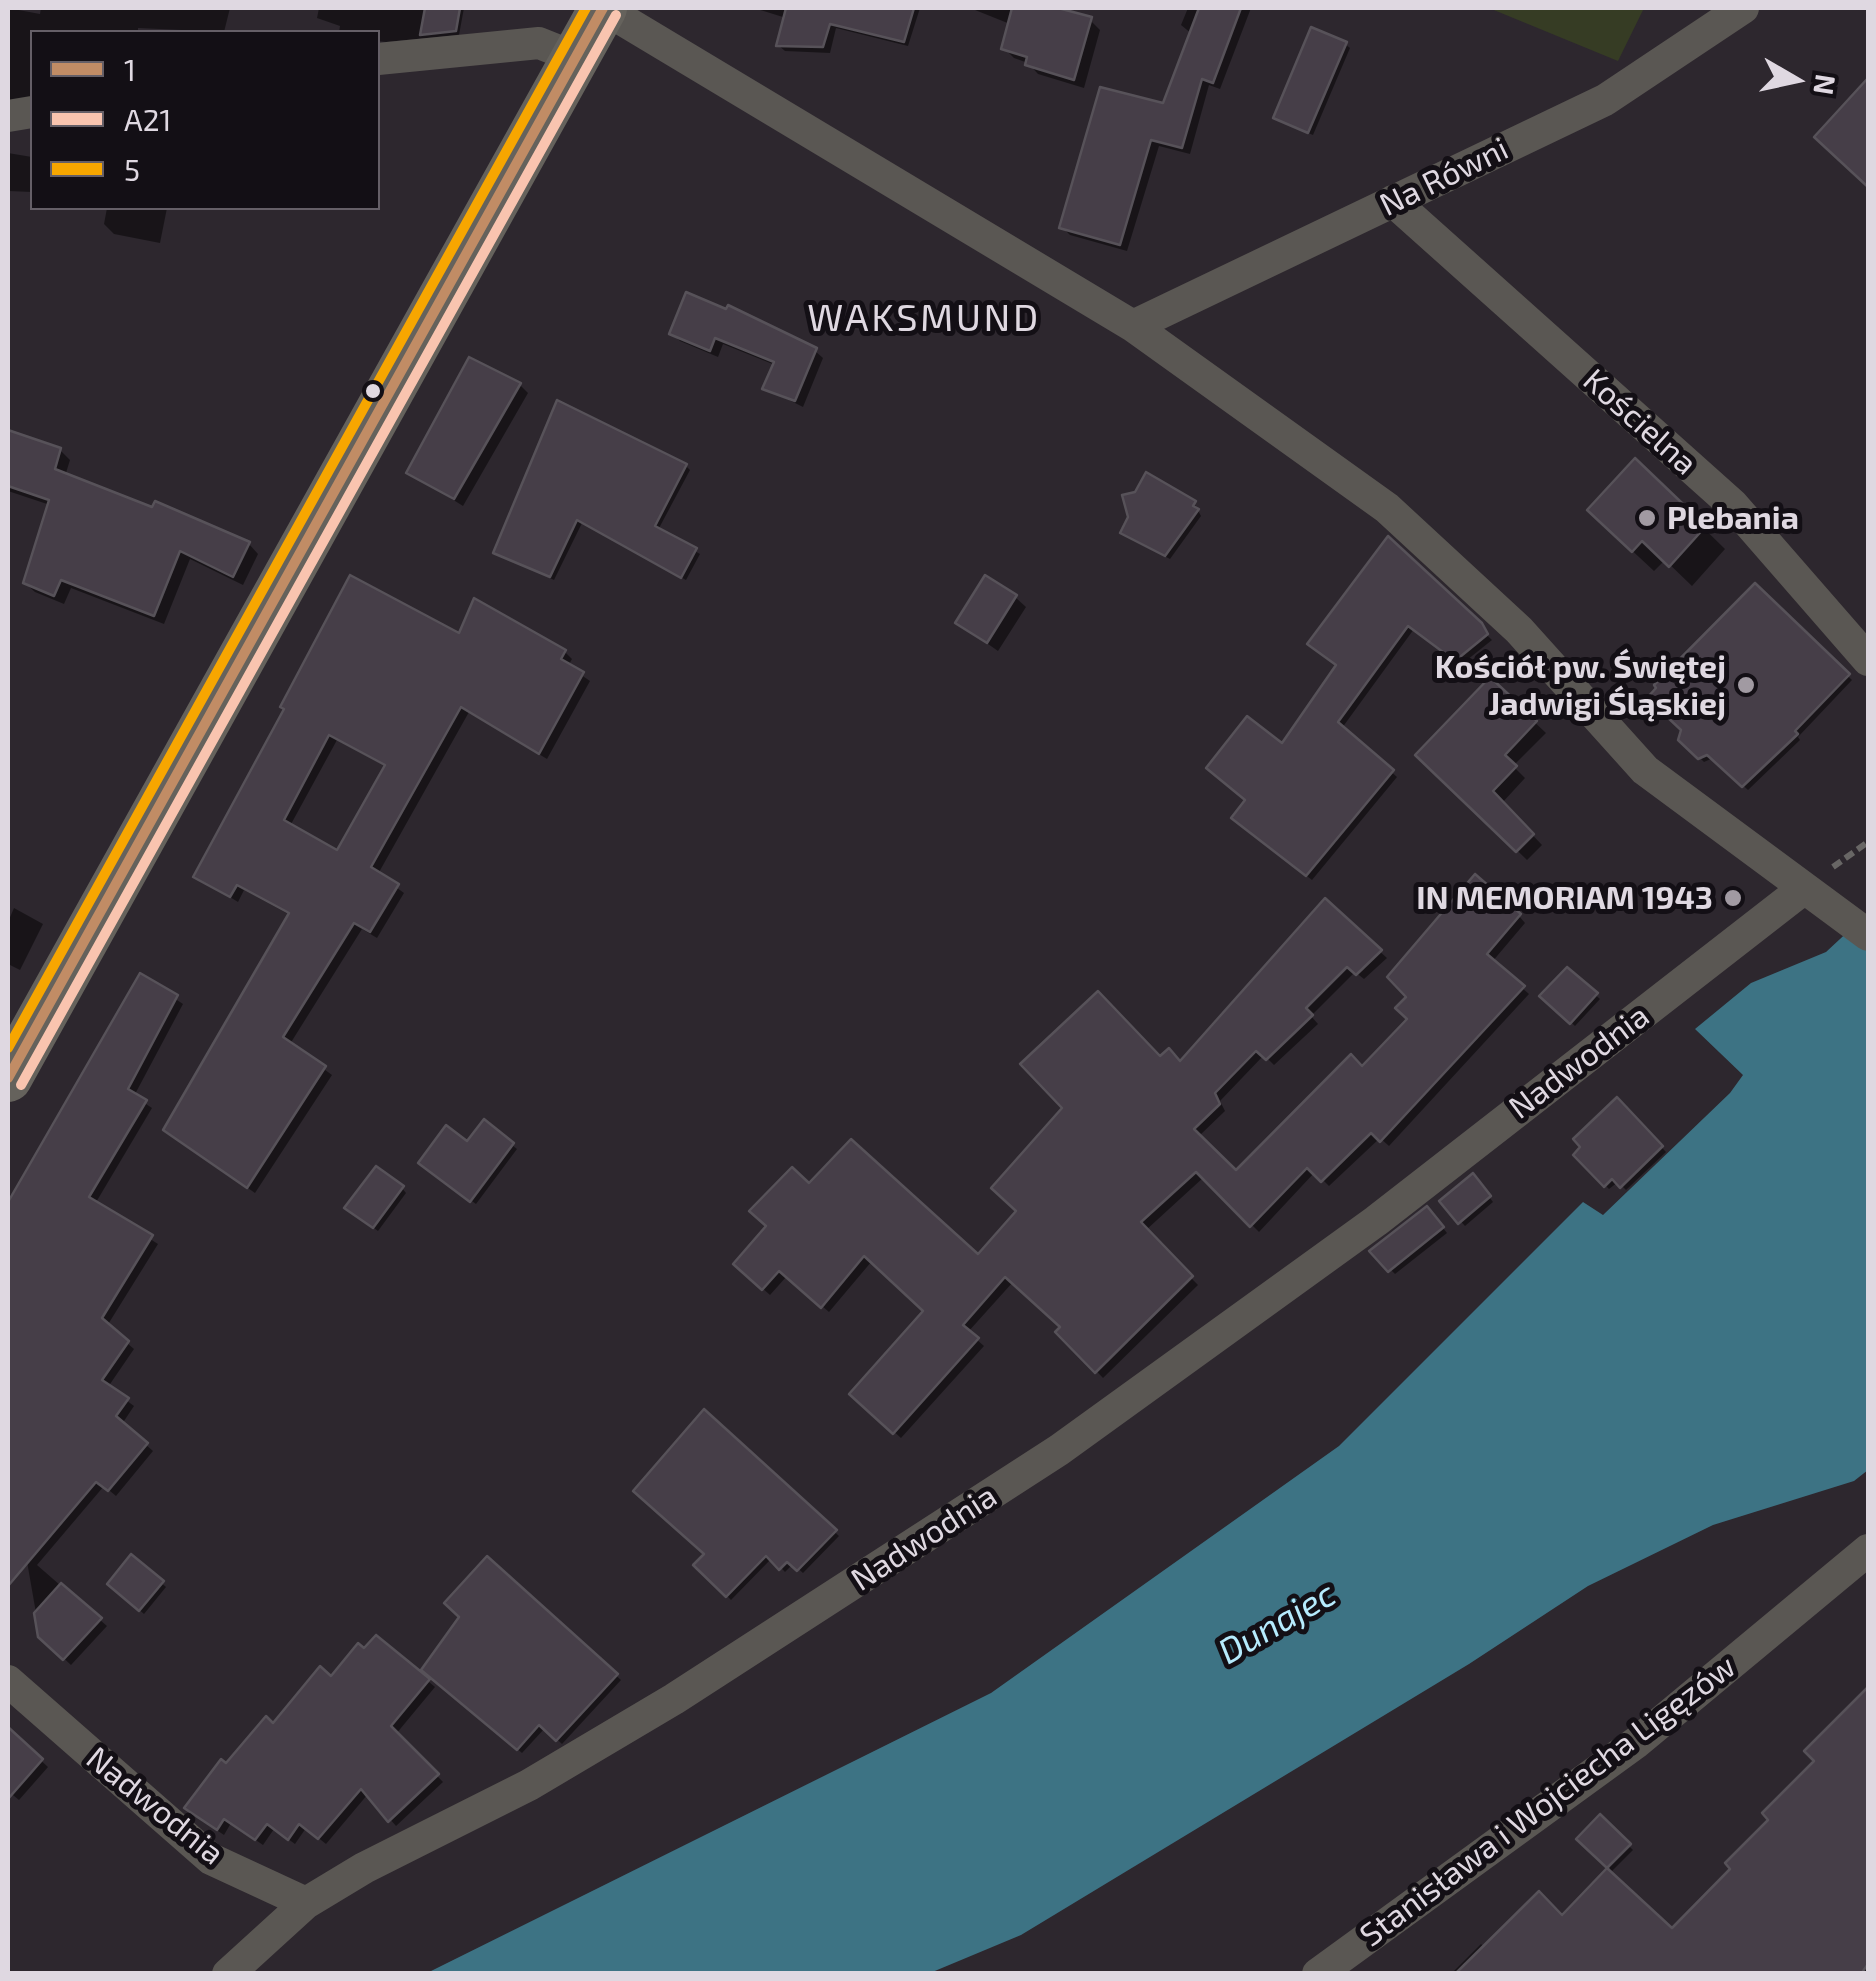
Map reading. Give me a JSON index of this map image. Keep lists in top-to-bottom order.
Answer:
{
  "streets": {
    "street": [
      "Na Równi",
      "Kościelna",
      "Nadwodnia",
      "Stanisława i Wojciecha Ligęzów"
    ]
  },
  "crossings": [
    ["Na Równi", "Kościelna"]
  ],
  "districts": ["WAKSMUND"],
  "water": ["Dunajec"],
  "places": ["Plebania", "Kościół pw. Świętej Jadwigi Śląskiej", "IN MEMORIAM 1943"],
  "lines": ["transit line 1", "transit line 5", "transit line A21"],
  "legend": ["1", "A21", "5"],
  "north": "right"
}
